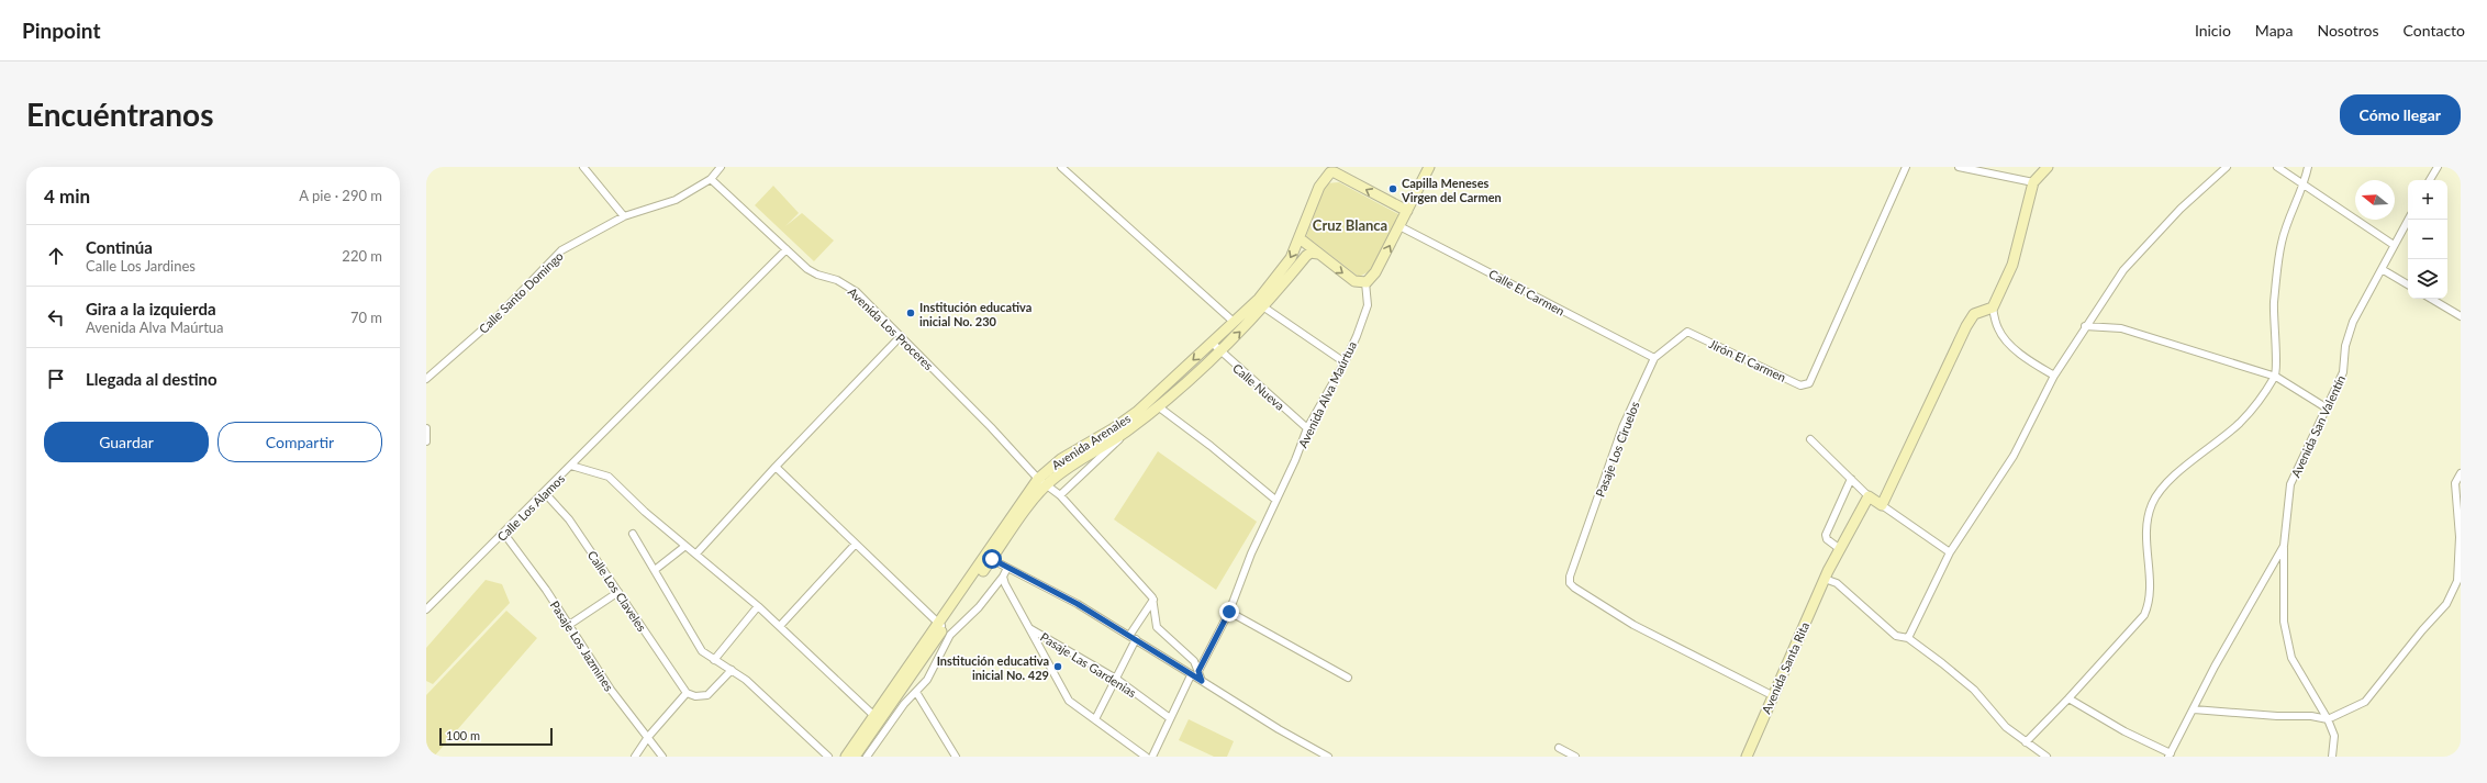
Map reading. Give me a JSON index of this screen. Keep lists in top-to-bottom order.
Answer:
{
  "streets": {
    "main road": ["Avenida Arenales", "Avenida Santa Rita"],
    "street": [
      "Calle Santo Domingo",
      "Calle El Carmen",
      "Avenida Los Proceres",
      "Jirón El Carmen",
      "Calle Nueva",
      "Avenida Alva Maúrtua",
      "Avenida San Valentín",
      "Pasaje Los Ciruelos",
      "Calle Los Alamos",
      "Calle Los Claveles",
      "Pasaje Los Jazmines",
      "Pasaje Las Gardenias"
    ]
  },
  "crossings": [
    ["Calle Santo Domingo", "Avenida Los Proceres"],
    ["Calle El Carmen", "Pasaje Los Ciruelos"],
    ["Avenida Los Proceres", "Avenida Arenales"],
    ["Avenida Los Proceres", "Calle Los Alamos"],
    ["Jirón El Carmen", "Pasaje Los Ciruelos"],
    ["Calle Nueva", "Avenida Alva Maúrtua"],
    ["Calle Nueva", "Avenida Arenales"],
    ["Pasaje Los Ciruelos", "Avenida Santa Rita"],
    ["Calle Los Alamos", "Calle Los Claveles"],
    ["Calle Los Alamos", "Pasaje Los Jazmines"]
  ],
  "districts": ["Cruz Blanca"],
  "places": ["Capilla Meneses Virgen del Carmen", "Institución educativa inicial No. 230", "Institución educativa inicial No. 429"],
  "scale_bar": "100 m",
  "north": "left",
  "page": {
    "header": "Pinpoint",
    "nav": [
      "Inicio",
      "Mapa",
      "Nosotros",
      "Contacto"
    ],
    "buttons": [
      "Cómo llegar",
      ["Guardar", "Compartir"]
    ],
    "title": "Encuéntranos",
    "heading": ["4 min", "A pie · 290 m"],
    "map_buttons": ["+", "−"],
    "list": [
      ["Continúa", "Calle Los Jardines", "220 m"],
      ["Gira a la izquierda", "Avenida Alva Maúrtua", "70 m"],
      "Llegada al destino"
    ],
    "scale": "100 m"
  }
}
